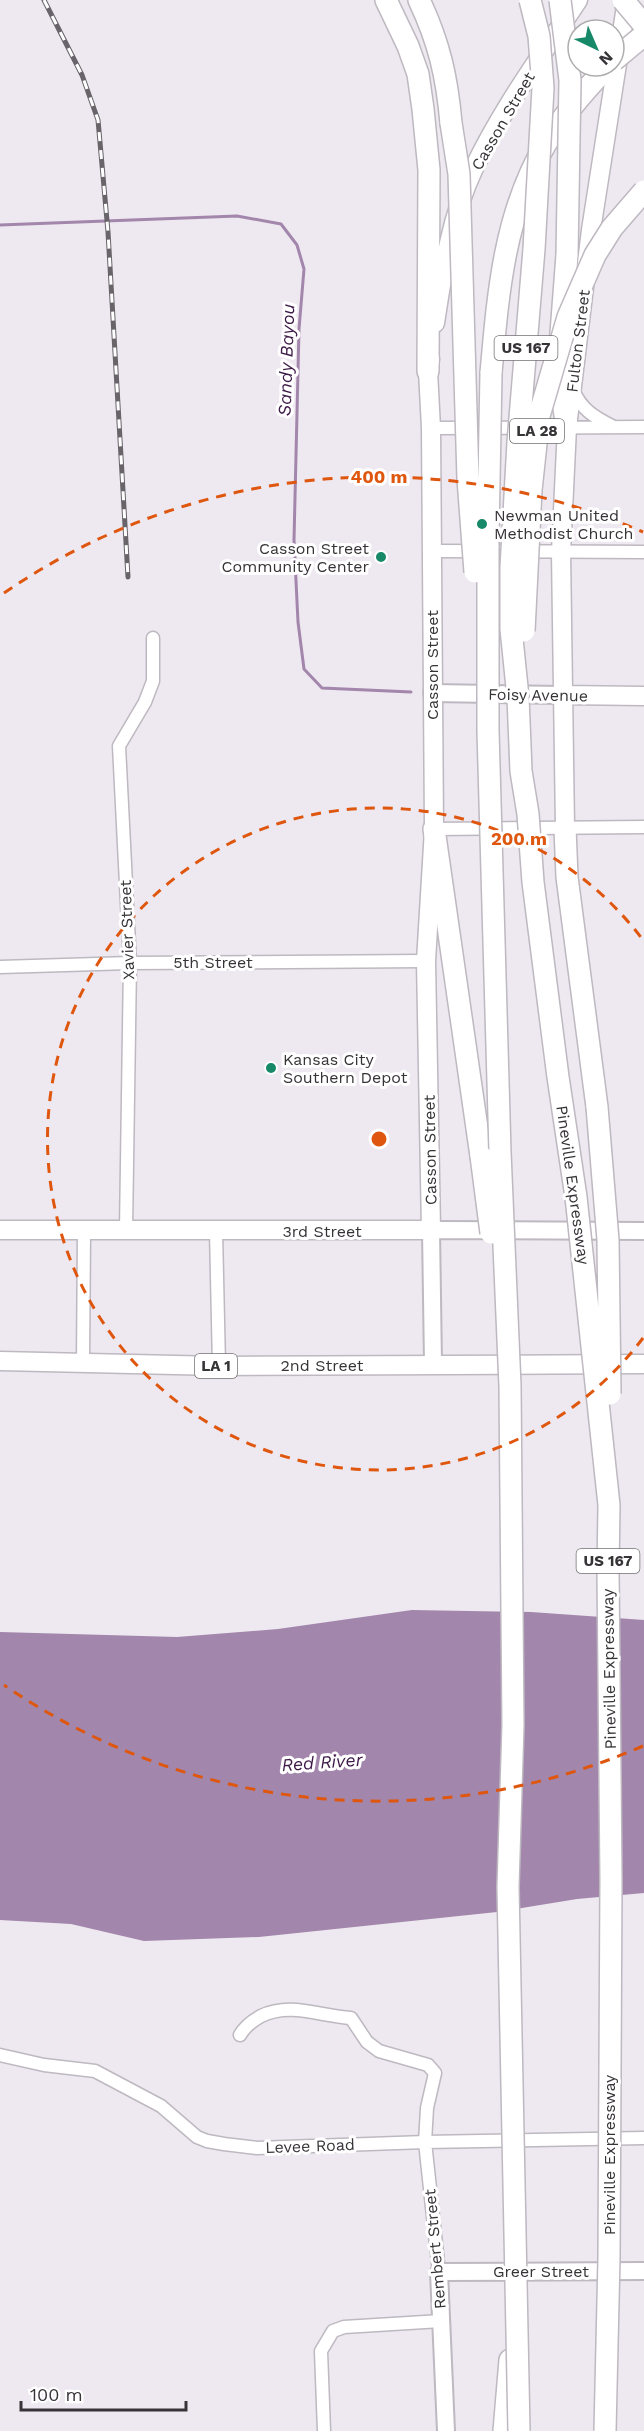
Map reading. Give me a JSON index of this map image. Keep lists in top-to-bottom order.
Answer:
{
  "streets": {
    "highway": ["US 167", "LA 28", "Pineville Expressway"],
    "main road": [
      "Casson Street",
      "Fulton Street",
      "Foisy Avenue",
      "3rd Street",
      "2nd Street",
      "LA 1",
      "Rembert Street",
      "Greer Street"
    ],
    "street": ["Xavier Street", "5th Street", "Levee Road"]
  },
  "crossings": [
    ["Casson Street", "Foisy Avenue"],
    ["Casson Street", "5th Street"],
    ["Casson Street", "3rd Street"],
    ["Casson Street", "2nd Street"],
    ["Fulton Street", "Foisy Avenue"],
    ["US 167", "LA 28"],
    ["US 167", "Pineville Expressway"],
    ["LA 28", "Pineville Expressway"],
    ["Xavier Street", "5th Street"],
    ["Xavier Street", "3rd Street"],
    ["Levee Road", "Rembert Street"],
    ["Rembert Street", "Greer Street"]
  ],
  "water": ["Sandy Bayou", "Red River"],
  "places": ["Newman United Methodist Church", "Casson Street Community Center", "Kansas City Southern Depot"],
  "scale_bar": "100 m",
  "north": "bottom right",
  "rings": ["400 m", "200 m"]
}
